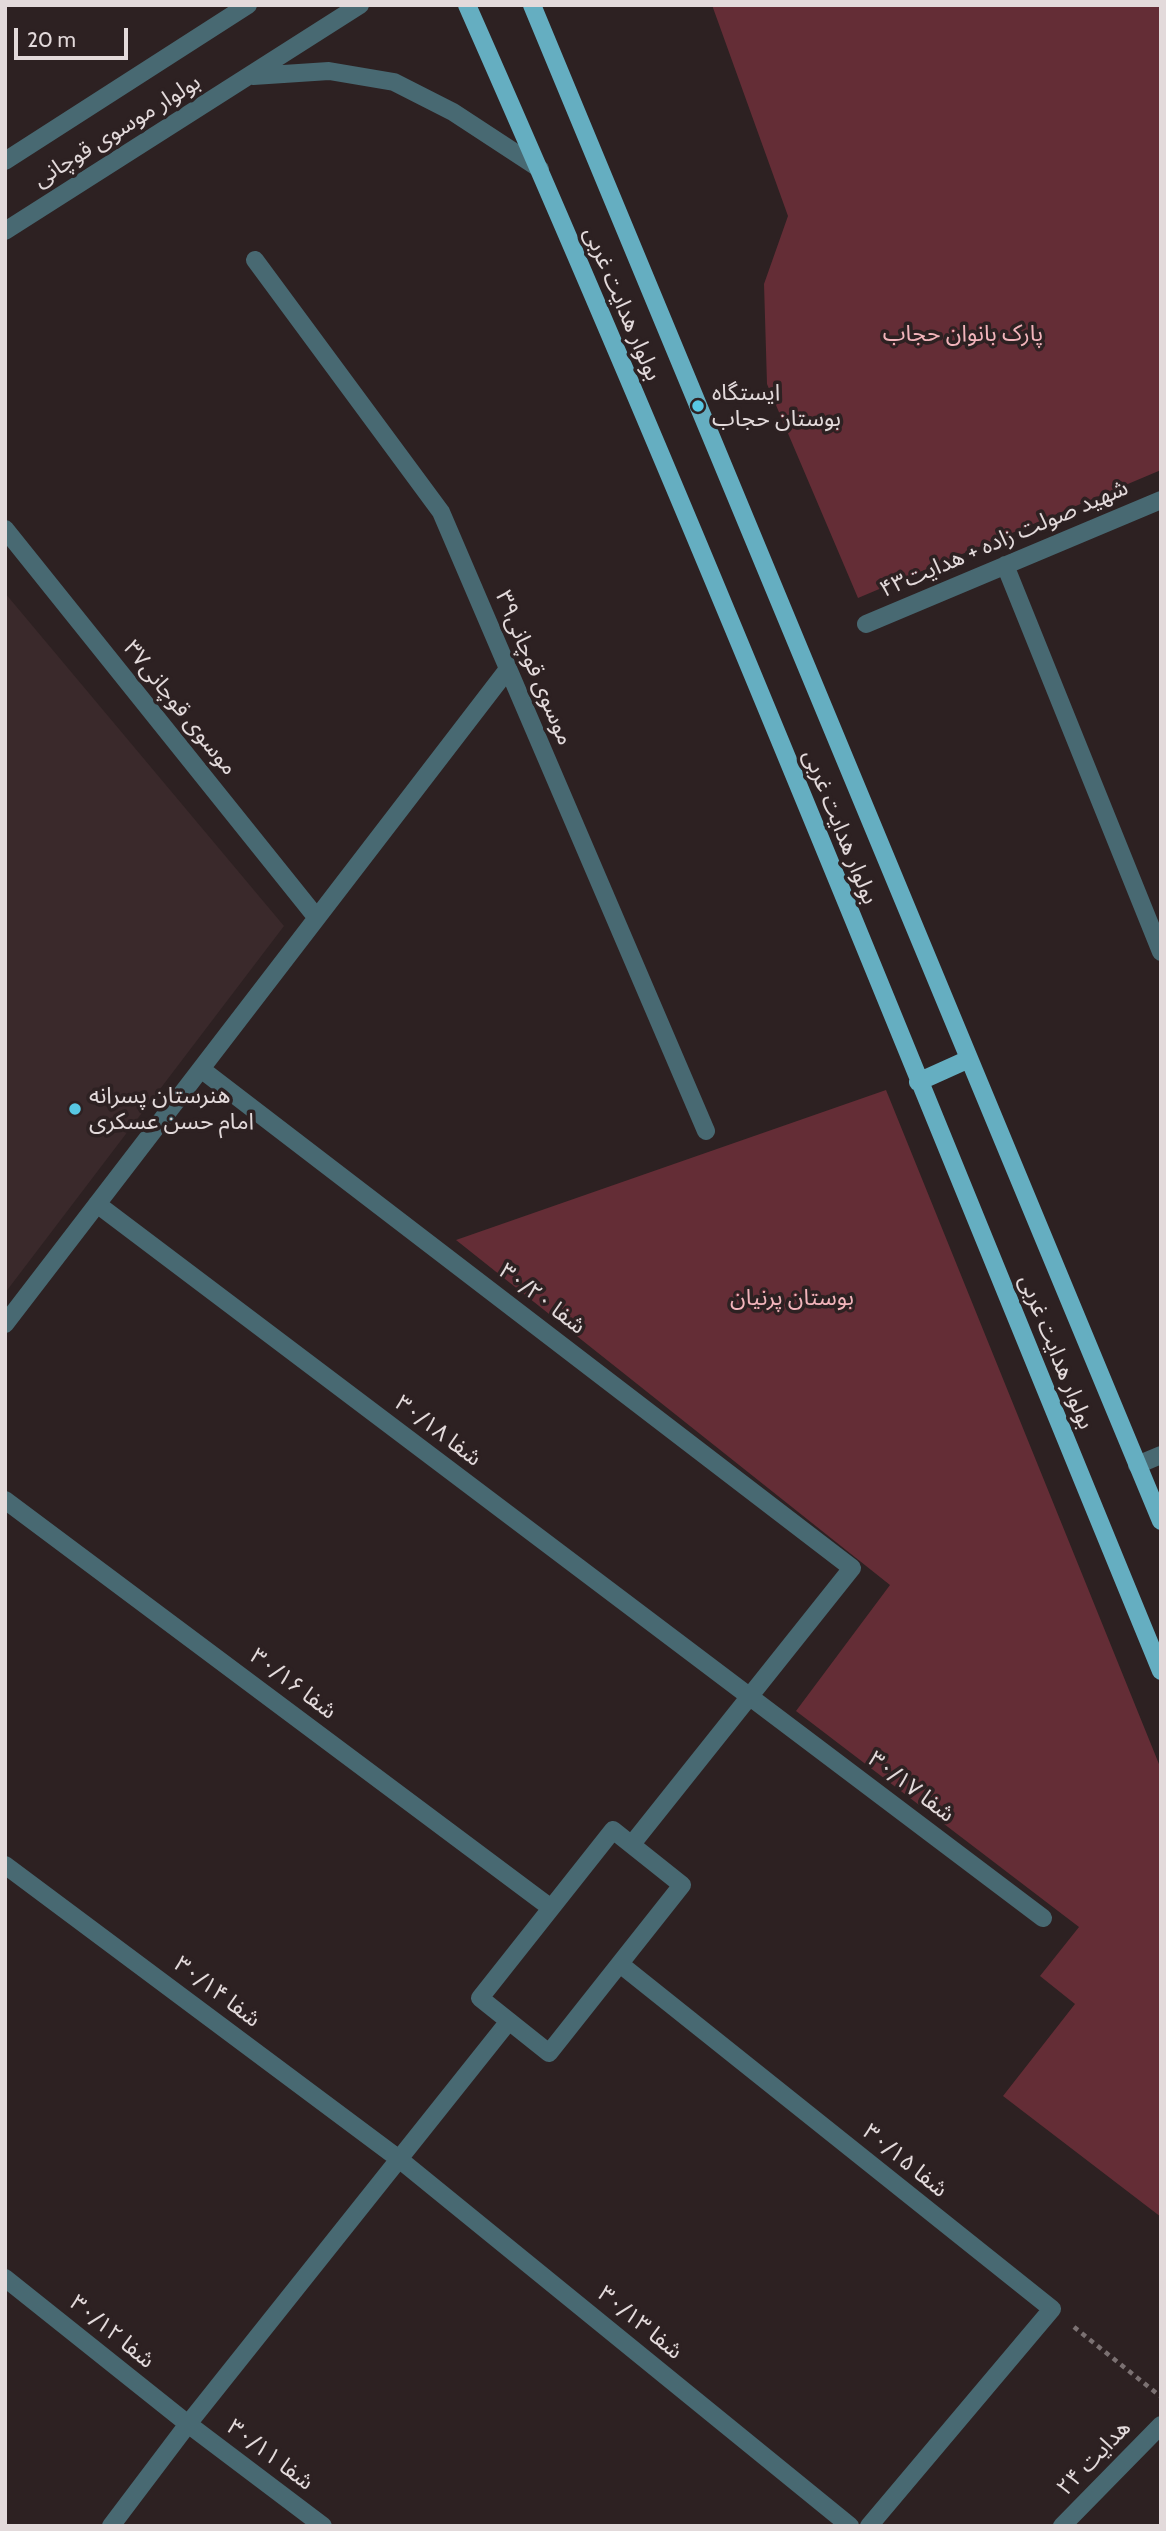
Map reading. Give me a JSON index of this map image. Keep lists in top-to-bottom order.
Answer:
{
  "streets": {
    "main road": ["بولوار هدایت غربی"],
    "street": [
      "بولوار موسوی قوچانی",
      "شهید صولت زاده + هدایت۴۳",
      "موسوی قوچانی۳۹",
      "موسوی قوچانی۳۷",
      "شفا ۳۰/۲۰",
      "شفا ۳۰/۱۸",
      "شفا ۳۰/۱۶",
      "شفا ۳۰/۱۷",
      "شفا ۳۰/۱۴",
      "شفا ۳۰/۱۵",
      "شفا ۳۰/۱۳",
      "شفا ۳۰/۱۲",
      "شفا ۳۰/۱۱",
      "هدایت ۲۴"
    ]
  },
  "crossings": [
    ["شفا ۳۰/۲۰", "شفا ۳۰/۱۸"],
    ["شفا ۳۰/۲۰", "شفا ۳۰/۱۷"],
    ["شفا ۳۰/۱۸", "شفا ۳۰/۱۷"],
    ["شفا ۳۰/۱۴", "شفا ۳۰/۱۳"],
    ["شفا ۳۰/۱۲", "شفا ۳۰/۱۱"]
  ],
  "parks": ["پارک بانوان حجاب", "بوستان پرنیان"],
  "places": ["ایستگاه بوستان حجاب", "هنرستان پسرانه امام حسن عسکری"],
  "scale_bar": "20 m"
}
